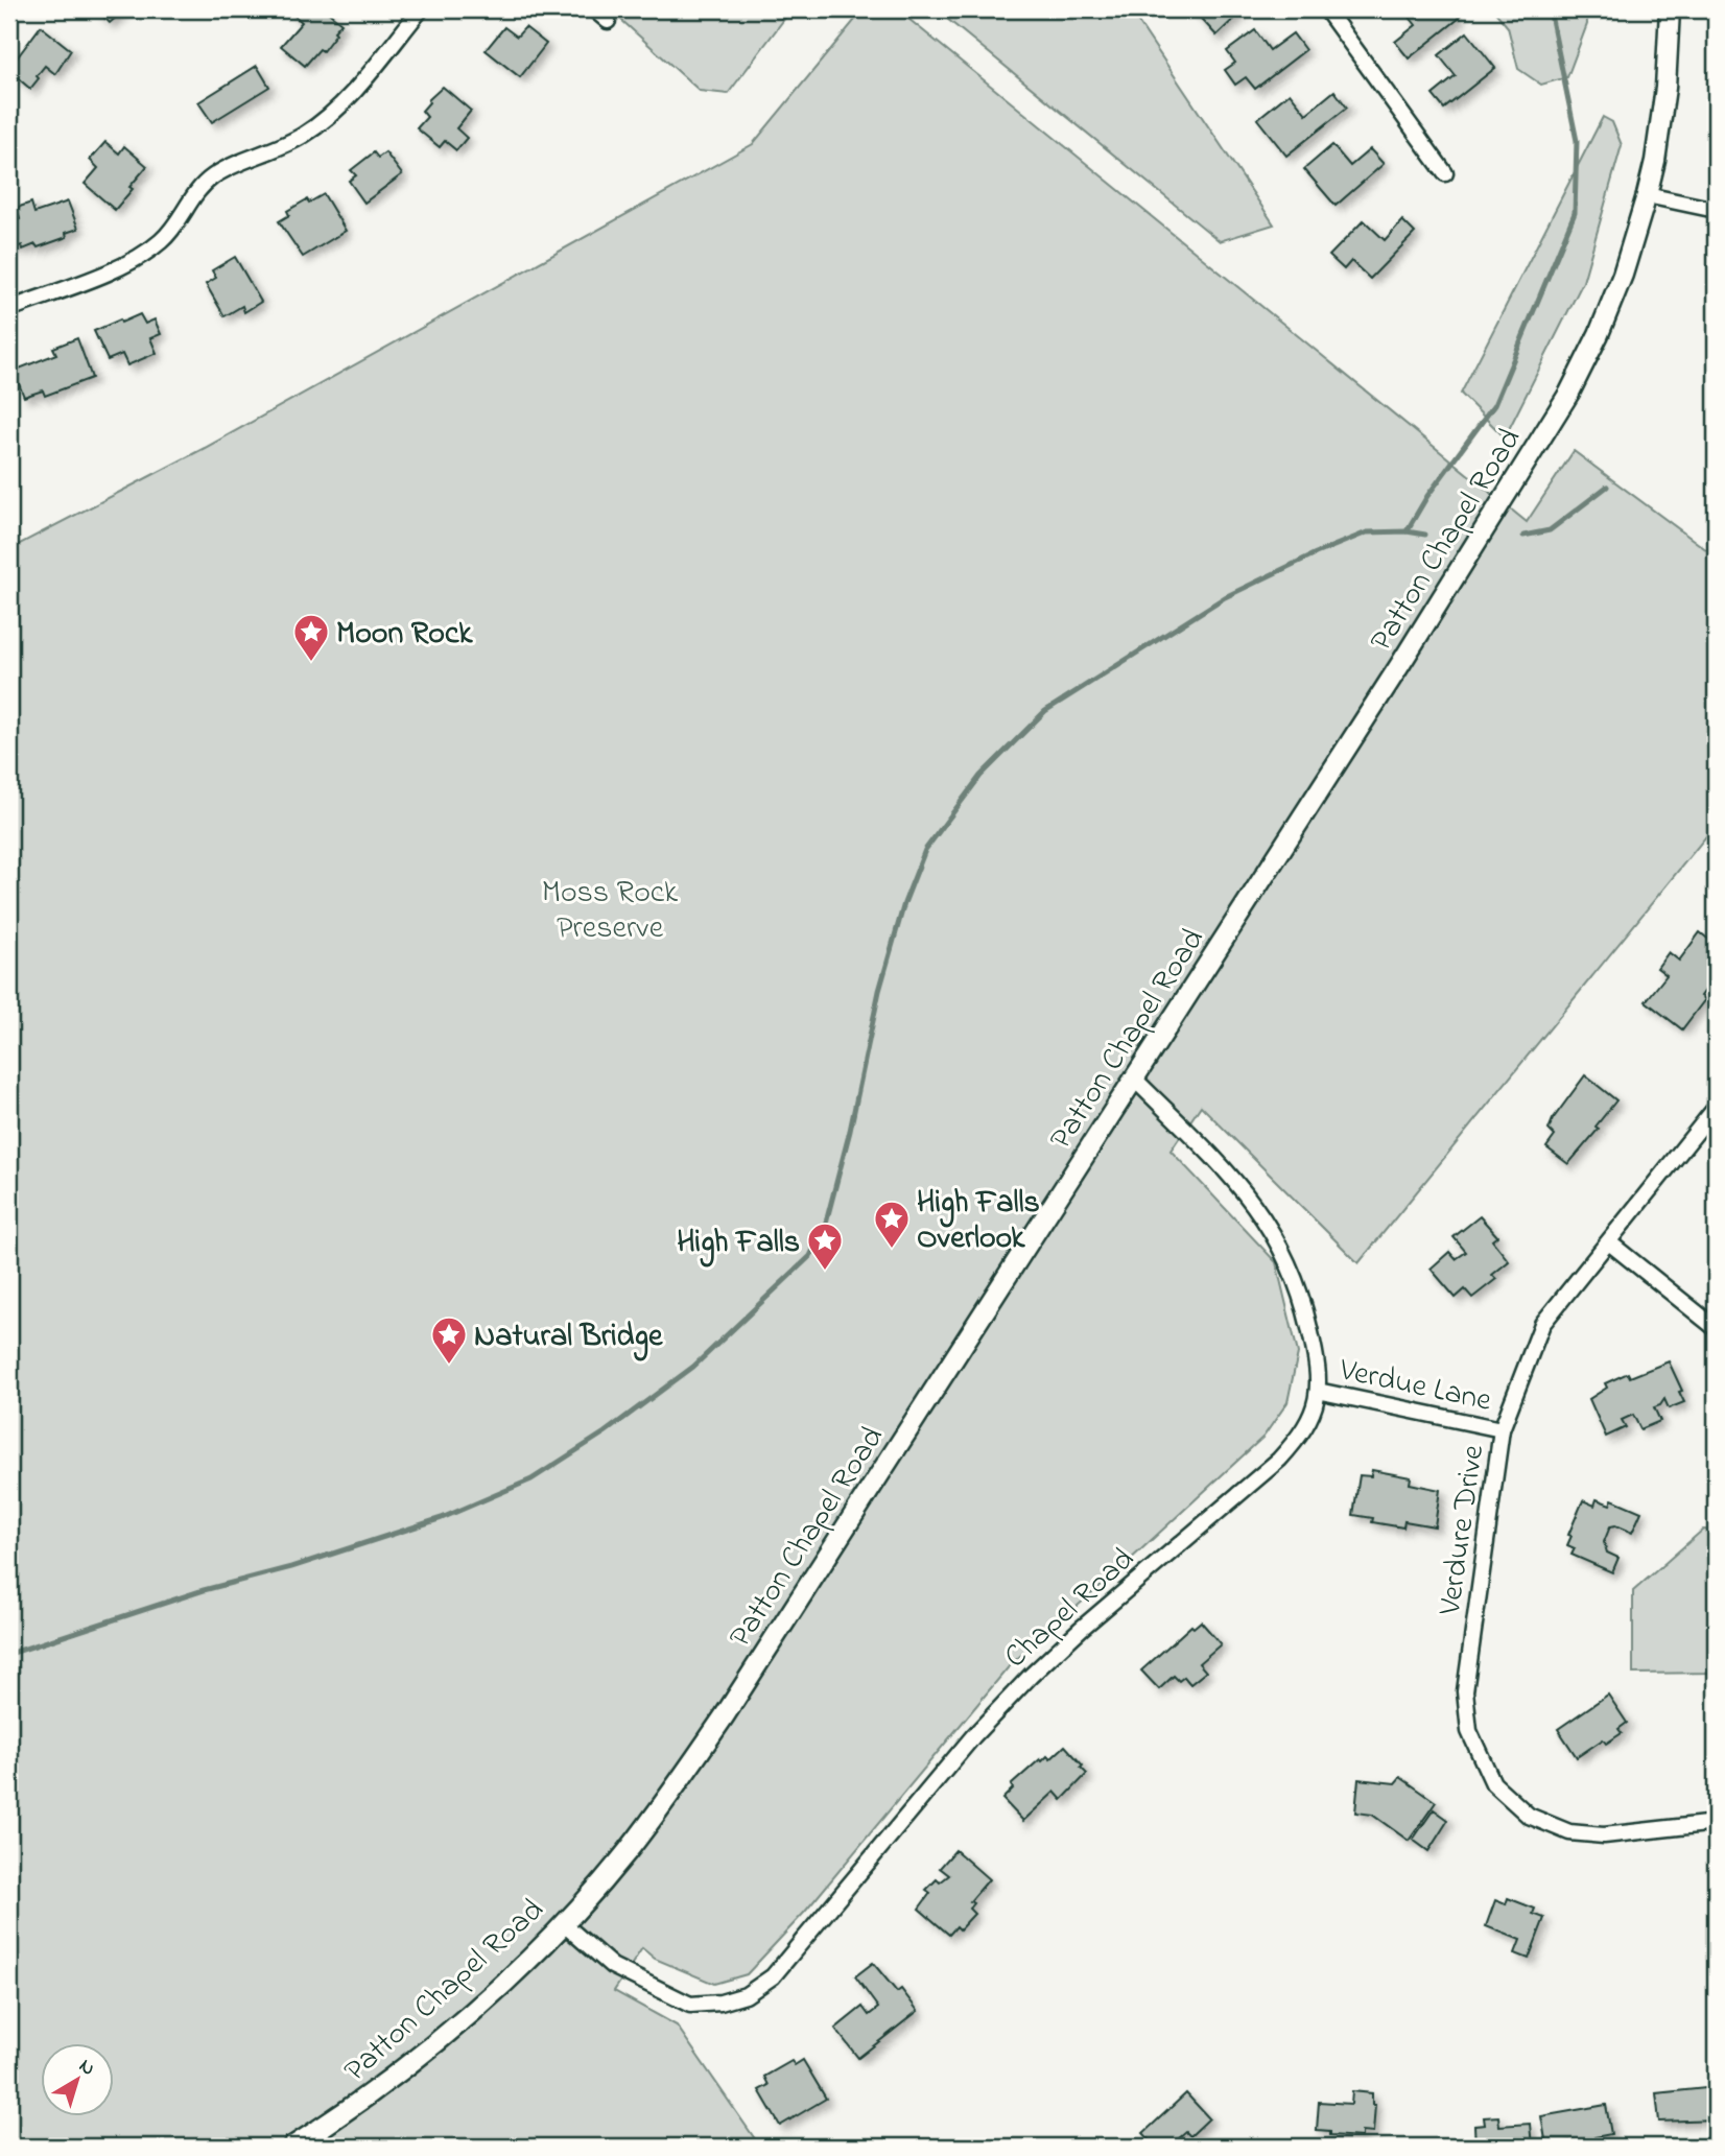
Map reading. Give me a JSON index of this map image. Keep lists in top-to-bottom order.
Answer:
{
  "streets": {
    "street": [
      "Patton Chapel Road",
      "Verdue Lane",
      "Verdure Drive",
      "Chapel Road"
    ]
  },
  "crossings": [
    ["Patton Chapel Road", "Chapel Road"],
    ["Verdue Lane", "Verdure Drive"],
    ["Verdue Lane", "Chapel Road"]
  ],
  "parks": ["Moss Rock Preserve"],
  "places": {
    "place": [
      "Moon Rock",
      "High Falls Overlook",
      "High Falls",
      "Natural Bridge"
    ]
  },
  "north": "top right"
}
